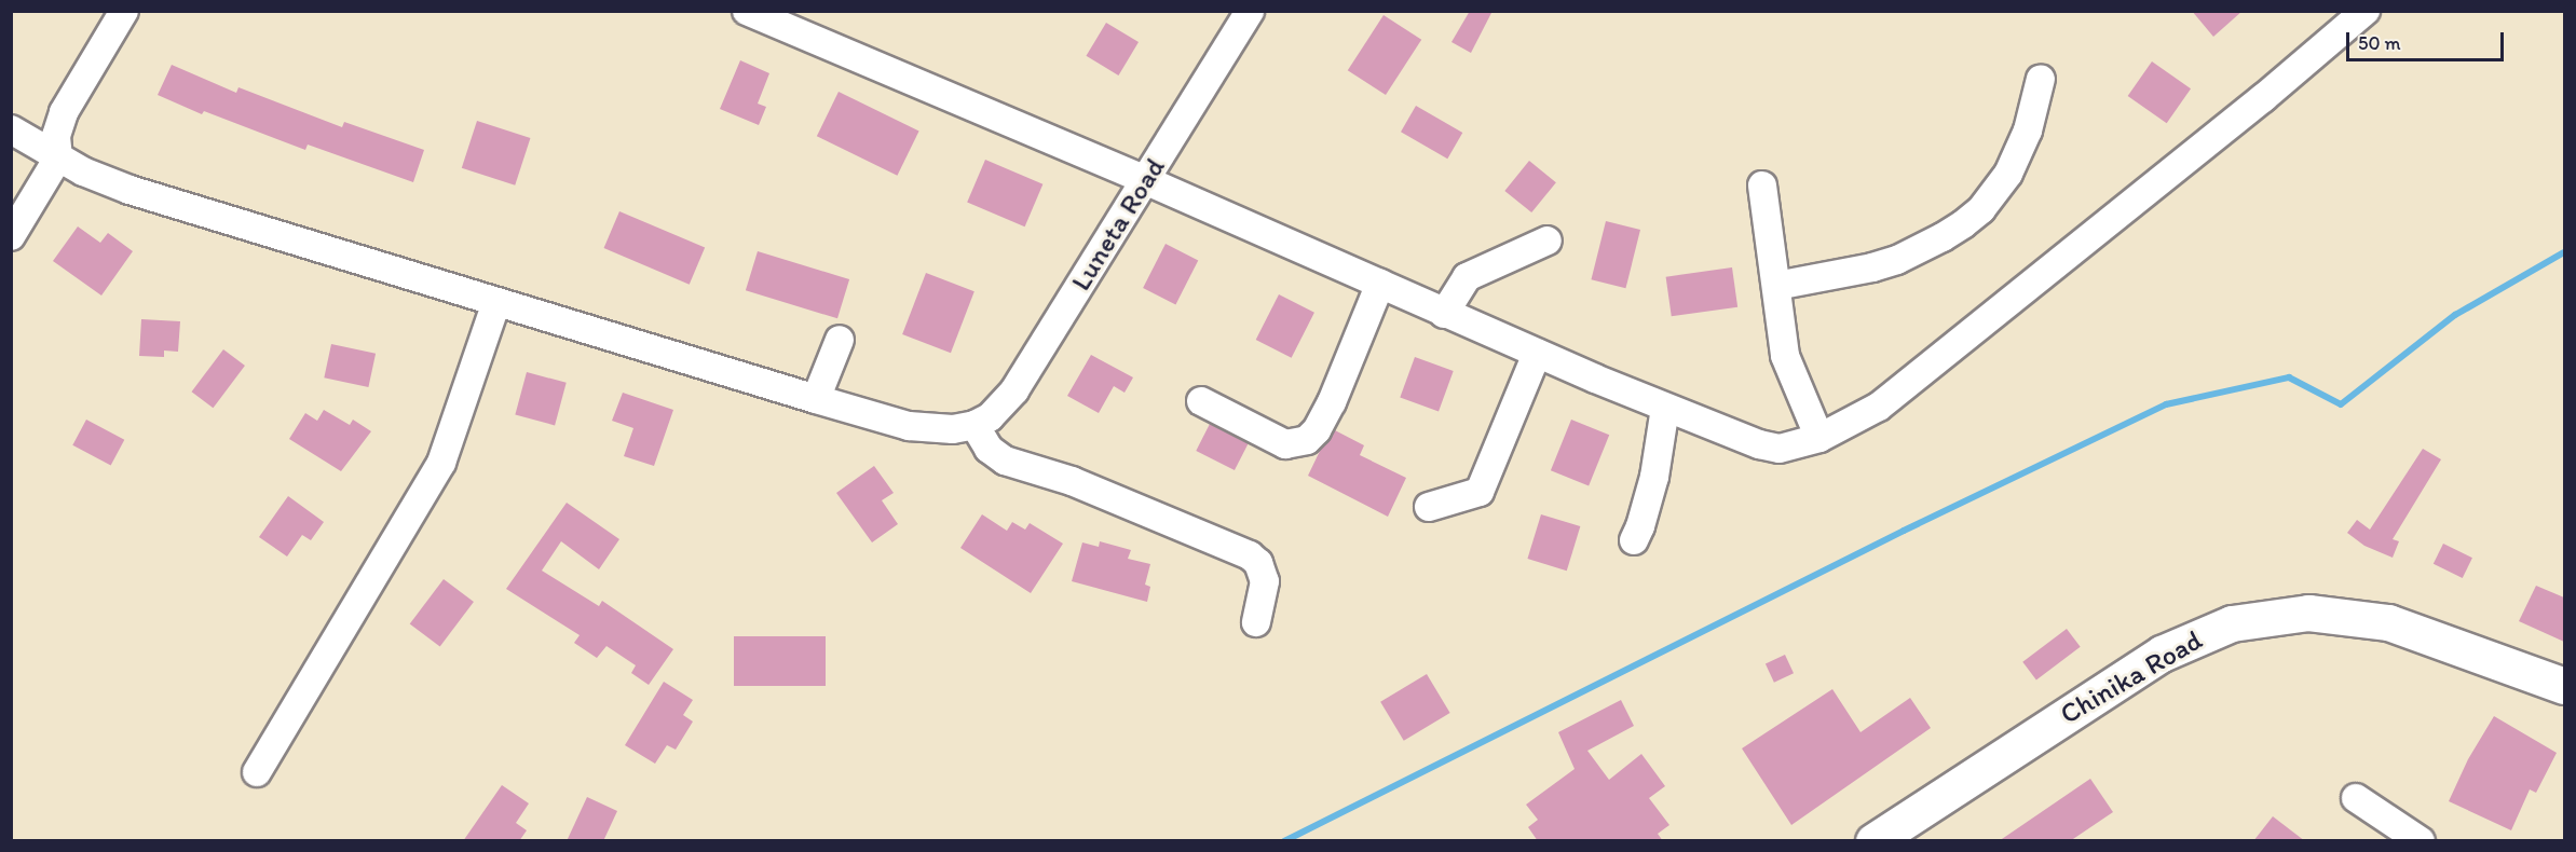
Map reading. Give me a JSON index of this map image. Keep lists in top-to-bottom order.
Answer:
{
  "streets": {
    "main road": ["Chinika Road"],
    "street": ["Luneta Road"]
  },
  "scale_bar": "50 m"
}
